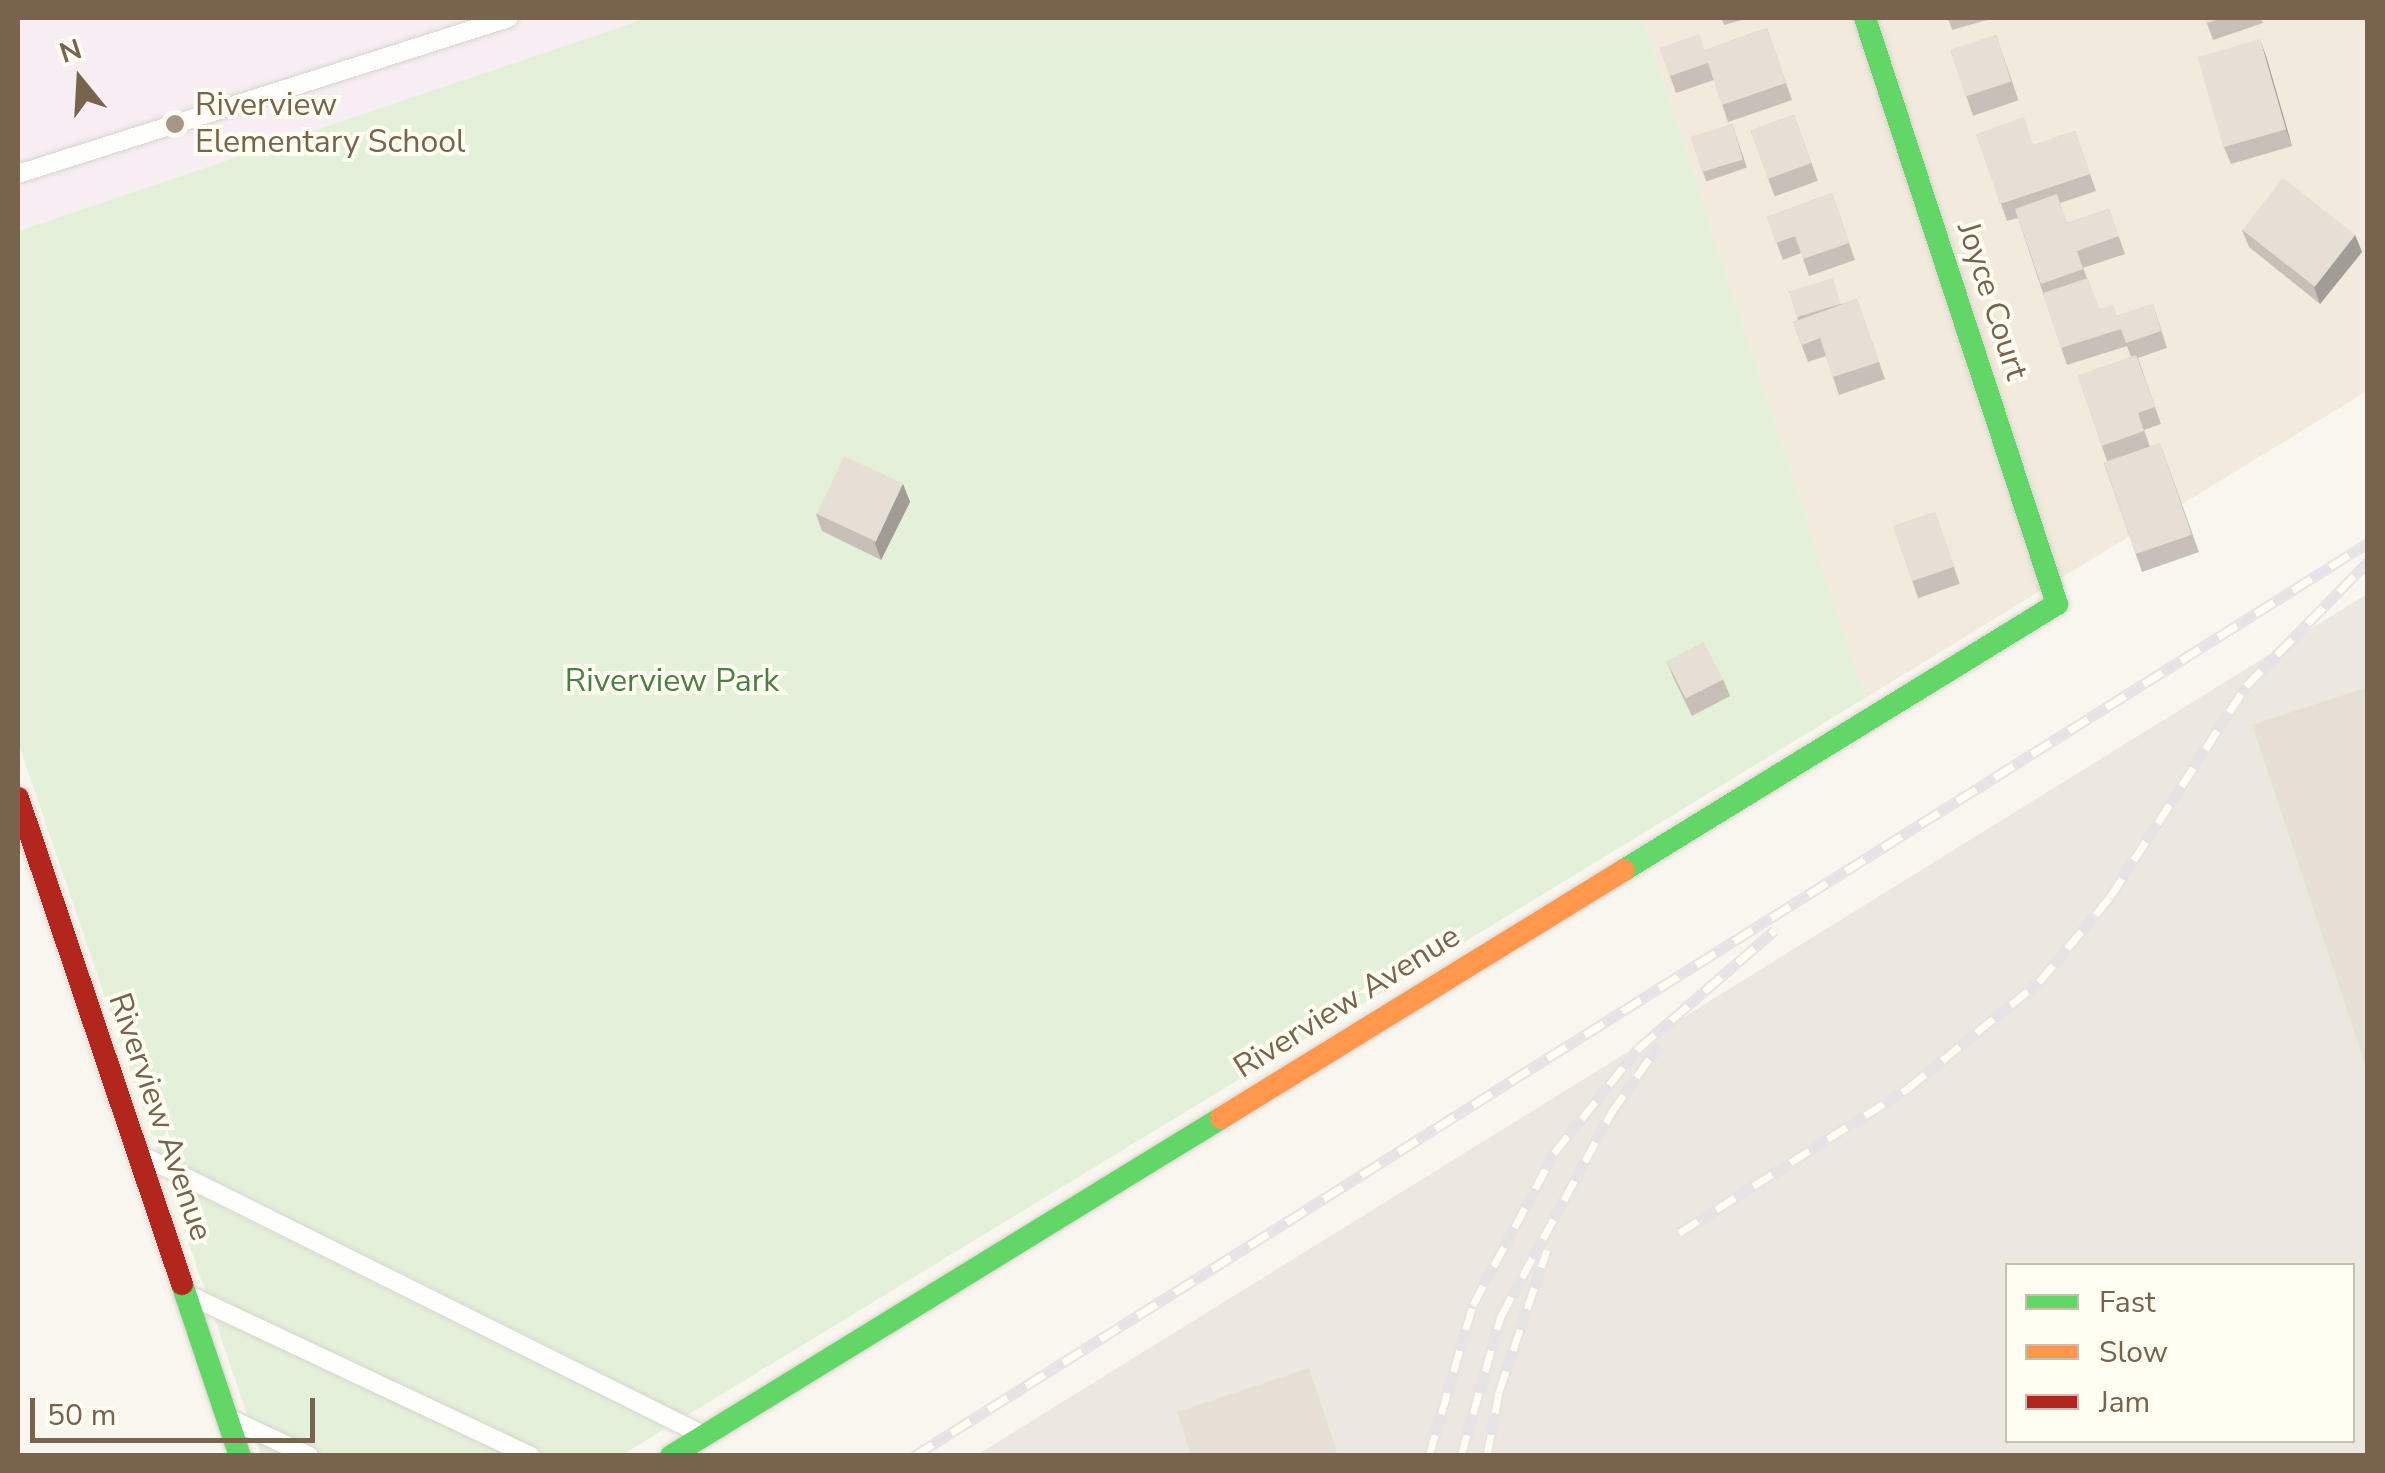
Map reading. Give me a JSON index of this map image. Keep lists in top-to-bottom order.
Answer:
{
  "streets": {
    "street": ["Joyce Court", "Riverview Avenue"]
  },
  "crossings": [
    ["Joyce Court", "Riverview Avenue"]
  ],
  "parks": ["Riverview Park"],
  "places": ["Riverview Elementary School"],
  "legend": ["Fast", "Slow", "Jam"],
  "scale_bar": "50 m",
  "north": "top"
}
